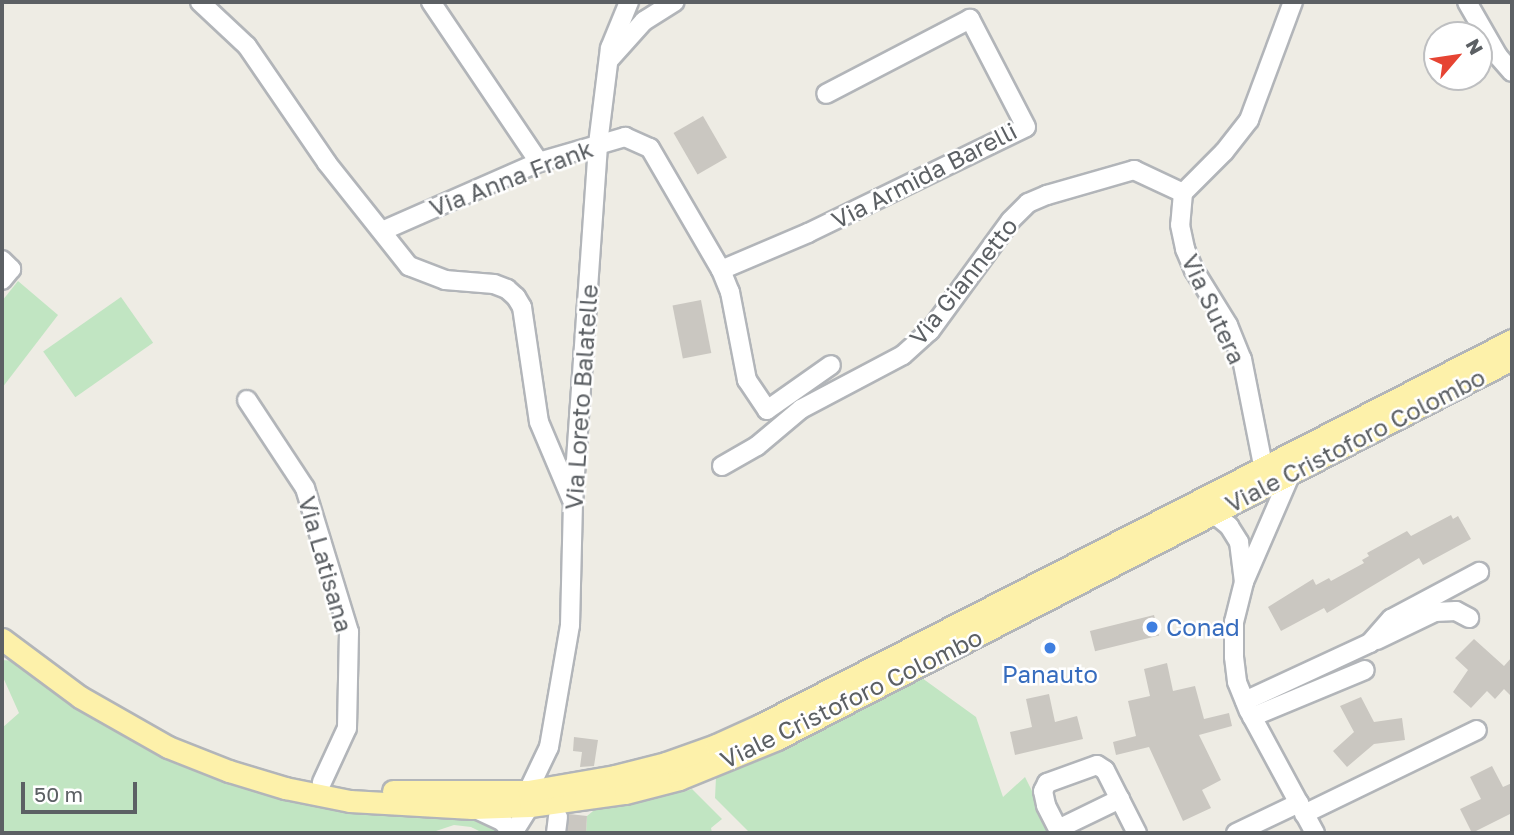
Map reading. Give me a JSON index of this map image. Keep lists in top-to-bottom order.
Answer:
{
  "streets": {
    "main road": ["Viale Cristoforo Colombo"],
    "street": [
      "Via Armida Barelli",
      "Via Anna Frank",
      "Via Giannetto",
      "Via Sutera",
      "Via Loreto Balatelle",
      "Via Latisana"
    ]
  },
  "crossings": [
    ["Via Armida Barelli", "Via Anna Frank"],
    ["Via Anna Frank", "Via Giannetto"],
    ["Via Anna Frank", "Via Loreto Balatelle"],
    ["Via Giannetto", "Via Sutera"],
    ["Via Sutera", "Viale Cristoforo Colombo"],
    ["Via Loreto Balatelle", "Viale Cristoforo Colombo"],
    ["Viale Cristoforo Colombo", "Via Latisana"]
  ],
  "places": ["Conad", "Panauto"],
  "scale_bar": "50 m",
  "north": "top right"
}
